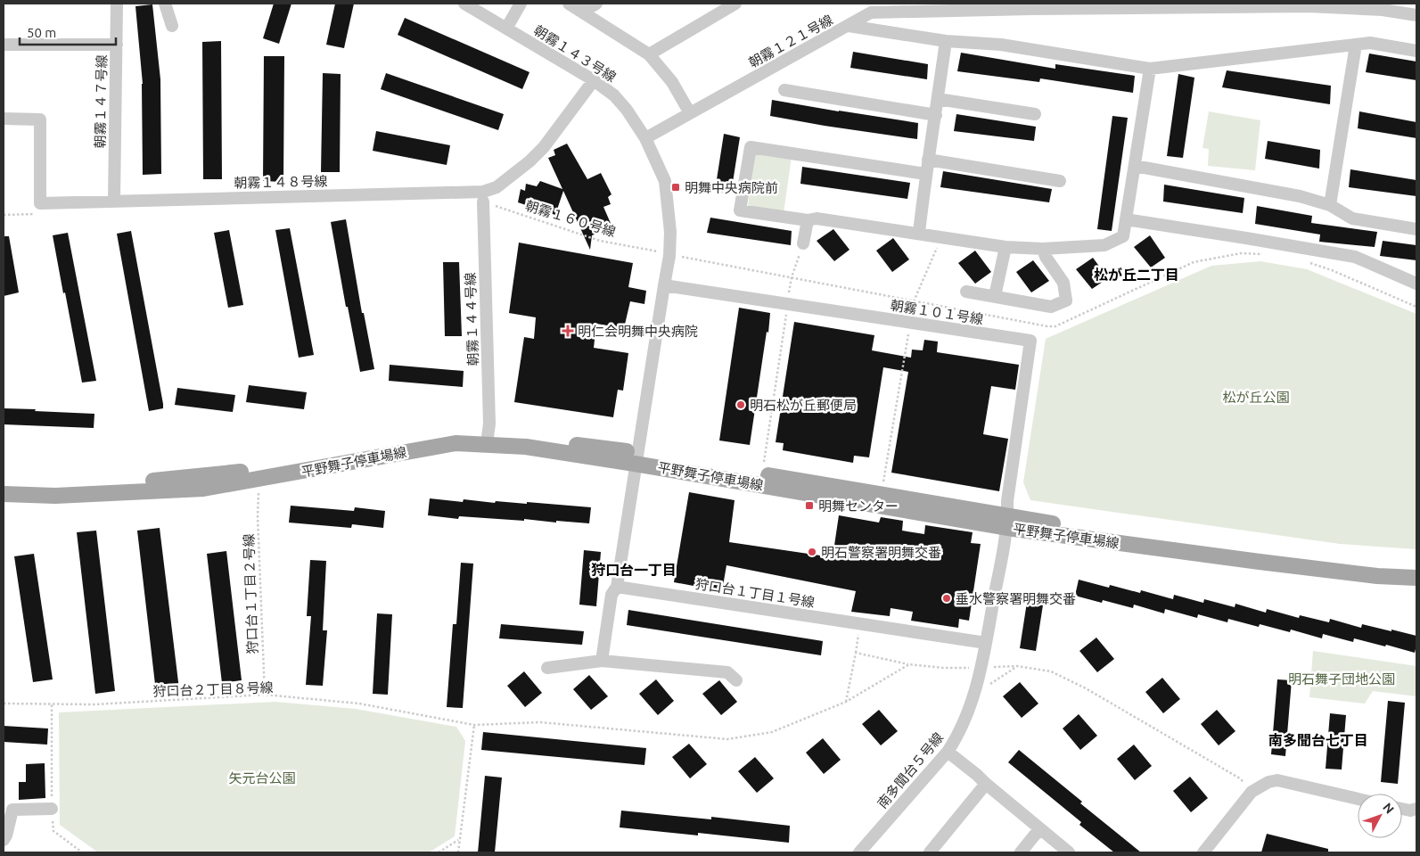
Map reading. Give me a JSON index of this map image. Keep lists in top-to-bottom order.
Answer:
{
  "streets": {
    "main road": ["平野舞子停車場線"],
    "street": [
      "朝霧１２１号線",
      "朝霧１４３号線",
      "朝霧１４７号線",
      "朝霧１４８号線",
      "朝霧１０１号線",
      "朝霧１４４号線",
      "狩口台１丁目１号線",
      "南多聞台５号線"
    ],
    "path": ["朝霧１６０号線", "狩口台１丁目２号線", "狩口台２丁目８号線"]
  },
  "crossings": [
    ["朝霧１２１号線", "朝霧１４３号線"],
    ["朝霧１４３号線", "朝霧１４８号線"],
    ["朝霧１４３号線", "朝霧１０１号線"],
    ["朝霧１４３号線", "平野舞子停車場線"],
    ["朝霧１４７号線", "朝霧１４８号線"],
    ["朝霧１６０号線", "朝霧１４４号線"],
    ["朝霧１０１号線", "平野舞子停車場線"],
    ["朝霧１０１号線", "南多聞台５号線"],
    ["朝霧１４４号線", "平野舞子停車場線"],
    ["平野舞子停車場線", "南多聞台５号線"],
    ["狩口台１丁目１号線", "南多聞台５号線"],
    ["狩口台１丁目２号線", "狩口台２丁目８号線"]
  ],
  "districts": ["松が丘二丁目", "狩口台一丁目", "南多聞台七丁目"],
  "parks": ["松が丘公園", "明石舞子団地公園", "矢元台公園"],
  "places": {
    "transit": ["明舞中央病院前", "明舞センター"],
    "health": ["明仁会明舞中央病院"],
    "other": ["明石松が丘郵便局", "明石警察署明舞交番", "垂水警察署明舞交番"]
  },
  "scale_bar": "50 m",
  "north": "top right"
}
